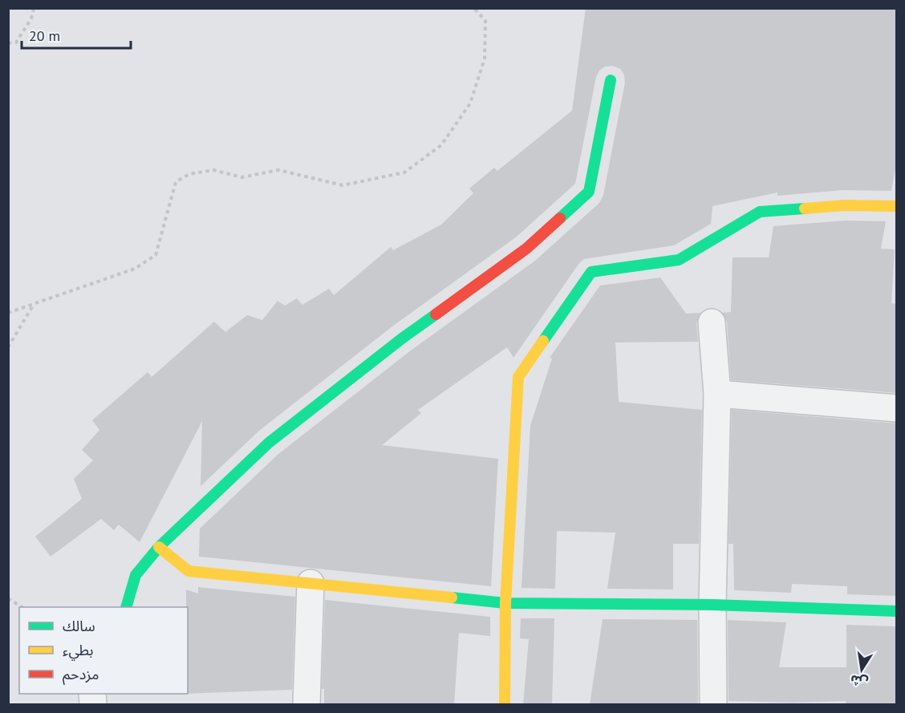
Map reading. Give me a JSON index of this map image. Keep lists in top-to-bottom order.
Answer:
{
  "legend": ["سالك", "بطيء", "مزدحم"],
  "scale_bar": "20 m",
  "north": "bottom"
}
